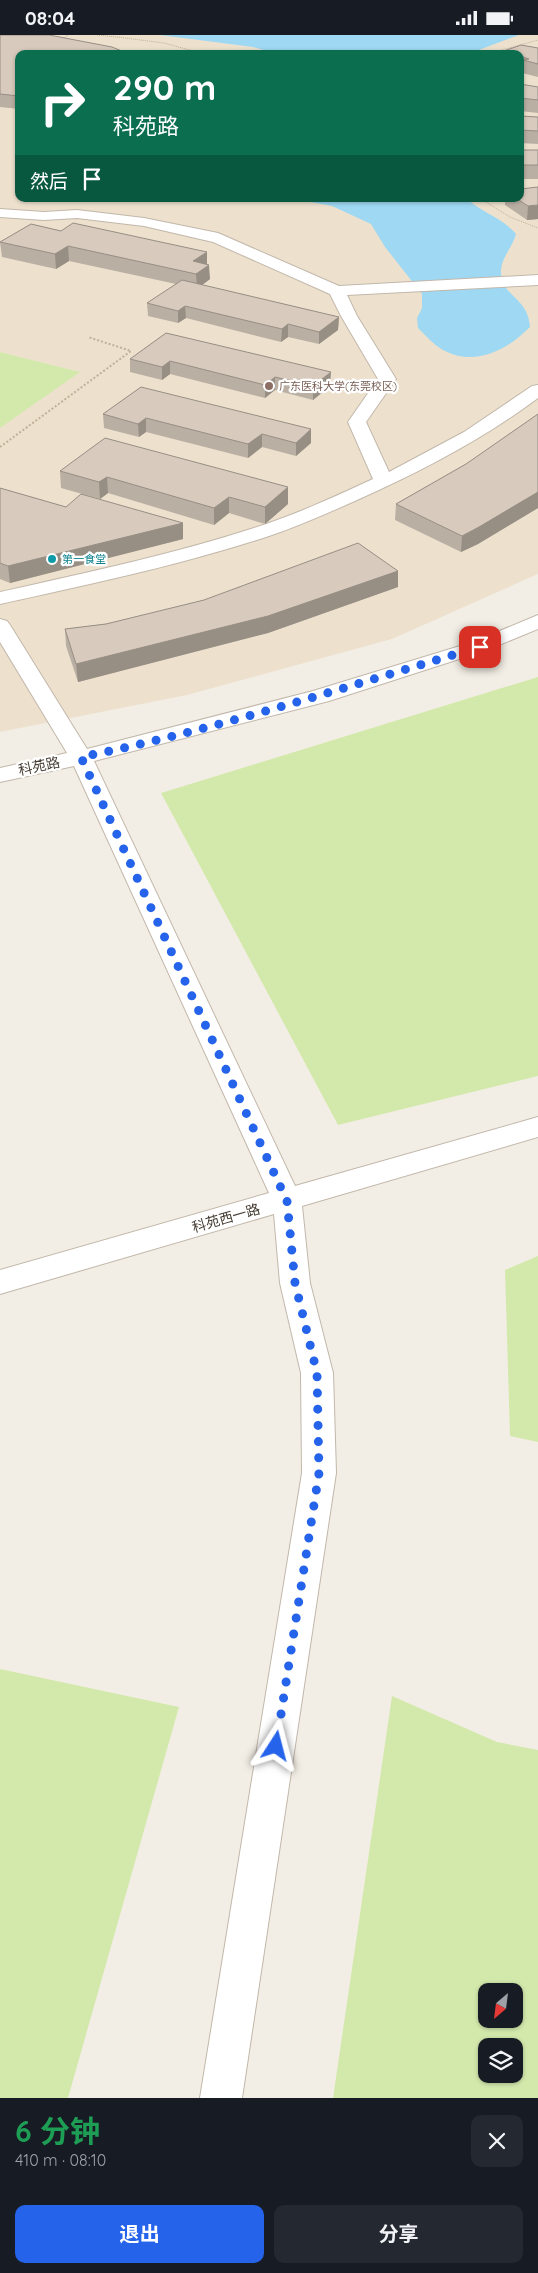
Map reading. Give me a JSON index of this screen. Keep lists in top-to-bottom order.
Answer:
{
  "streets": {
    "street": ["科苑路", "科苑西一路"]
  },
  "places": ["广东医科大学(东莞校区)", "第一食堂"],
  "north": "bottom left",
  "page": {
    "status": "08:04",
    "turn": ["290 m", "科苑路"],
    "then": "然后",
    "heading": ["6 分钟", "410 m · 08:10"],
    "buttons": ["退出", "分享"]
  }
}
